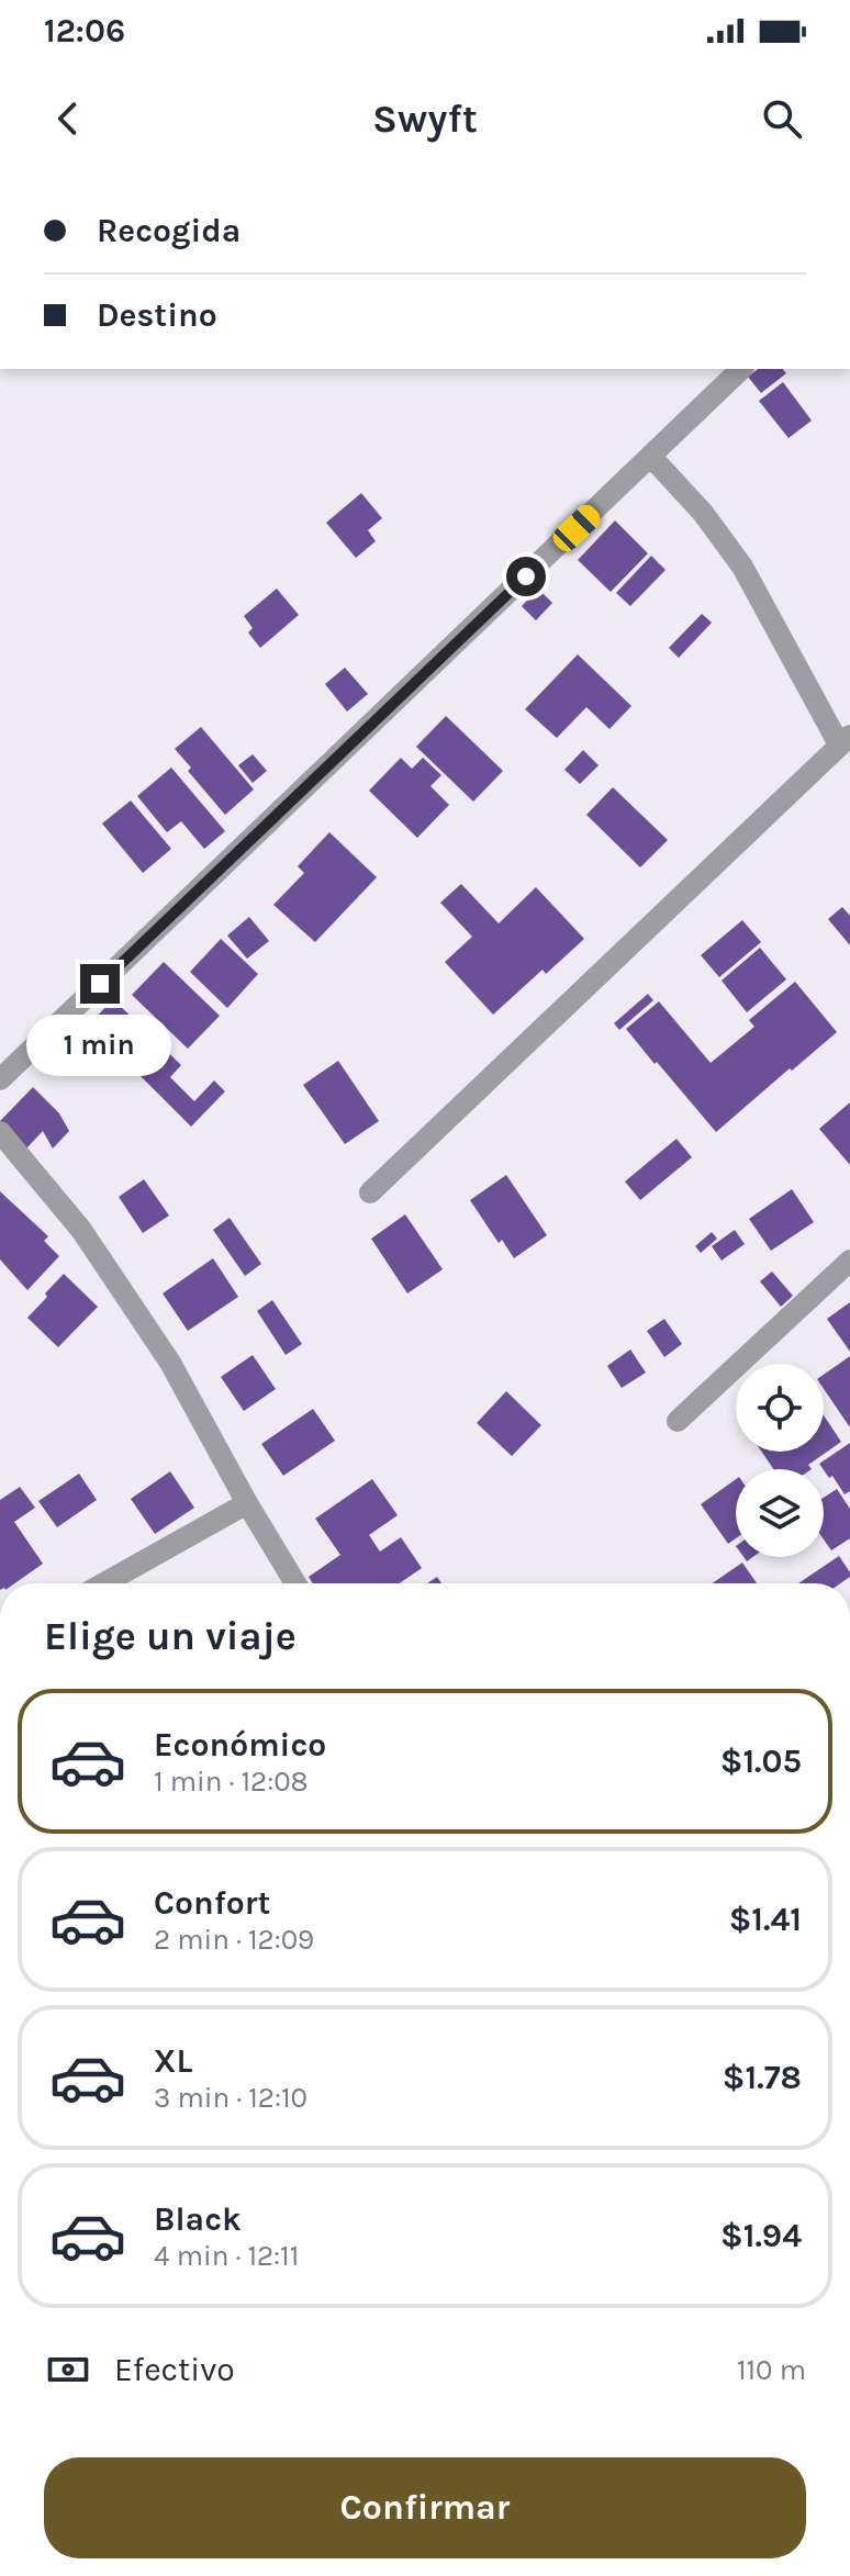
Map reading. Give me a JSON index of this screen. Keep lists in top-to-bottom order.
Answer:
{
  "page": {
    "status": "12:06",
    "header": "Swyft",
    "banner": ["Recogida", "Destino"],
    "bubble": "1 min",
    "heading": "Elige un viaje",
    "list": [
      {
        "name": "Económico",
        "note": "1 min · 12:08",
        "value": "$1.05"
      },
      {
        "name": "Confort",
        "note": "2 min · 12:09",
        "value": "$1.41"
      },
      {
        "name": "XL",
        "note": "3 min · 12:10",
        "value": "$1.78"
      },
      {
        "name": "Black",
        "note": "4 min · 12:11",
        "value": "$1.94"
      }
    ],
    "pay": ["Efectivo", "110 m"],
    "buttons": "Confirmar"
  }
}
